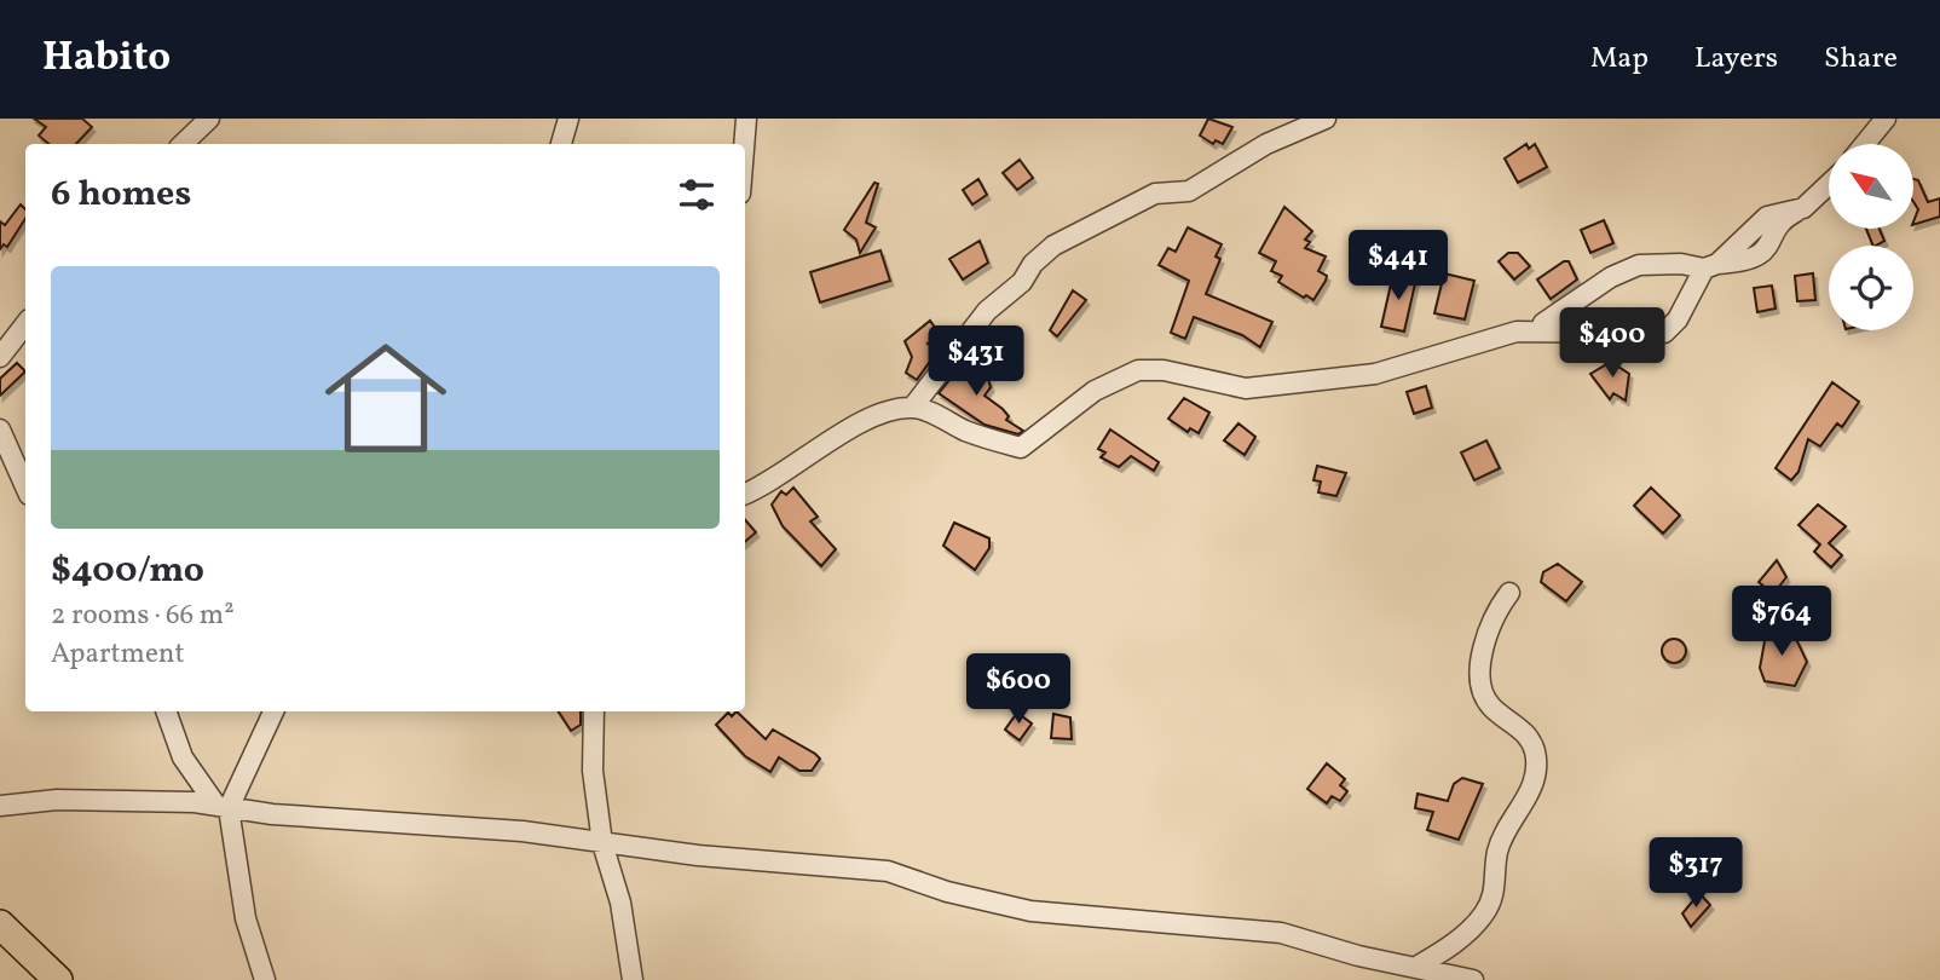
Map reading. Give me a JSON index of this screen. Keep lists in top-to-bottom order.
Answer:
{
  "north": "top left",
  "page": {
    "header": "Habito",
    "nav": ["Map", "Layers", "Share"],
    "heading": "6 homes",
    "price": [
      "$441",
      "$400",
      "$431",
      "$764",
      "$600",
      "$317"
    ],
    "list": [
      {
        "name": "$400/mo",
        "note": "2 rooms · 66 m² · Apartment"
      }
    ]
  }
}
